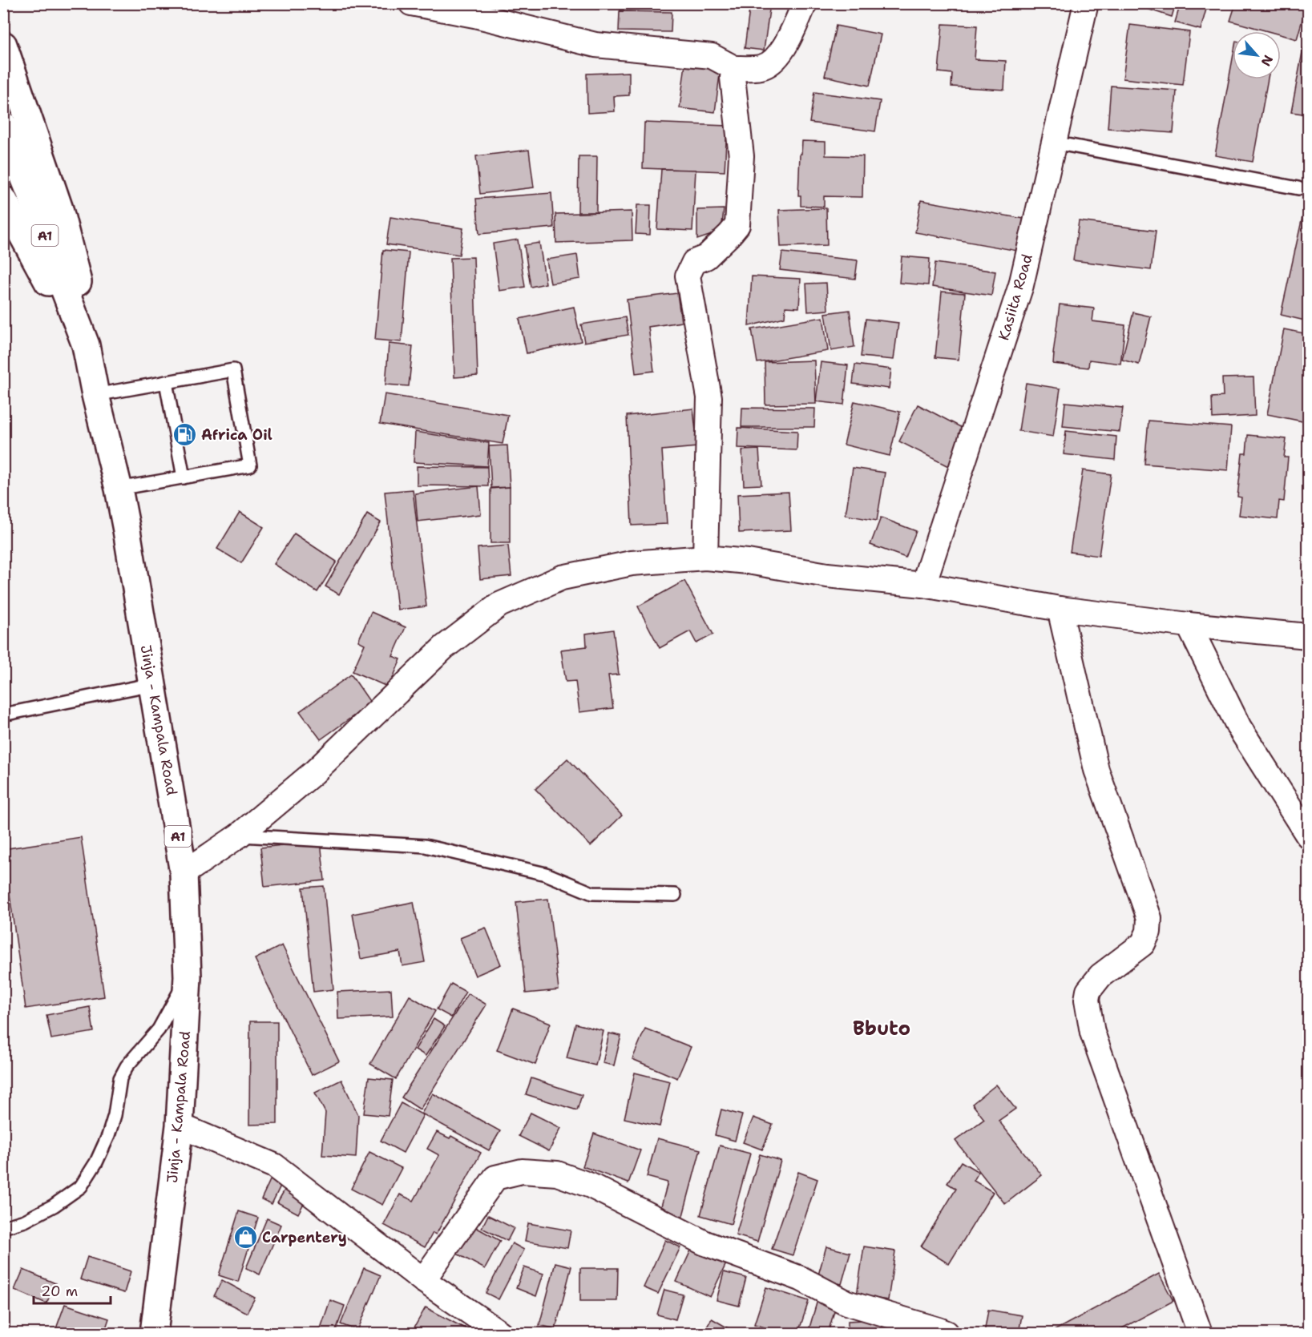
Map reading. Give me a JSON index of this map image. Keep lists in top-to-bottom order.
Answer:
{
  "streets": {
    "highway": ["A1", "Jinja - Kampala Road"],
    "street": ["Kasiita Road"]
  },
  "districts": ["Bbuto"],
  "places": {
    "fuel station": ["Africa Oil"],
    "shop": ["Carpentery"]
  },
  "scale_bar": "20 m",
  "north": "bottom right"
}
